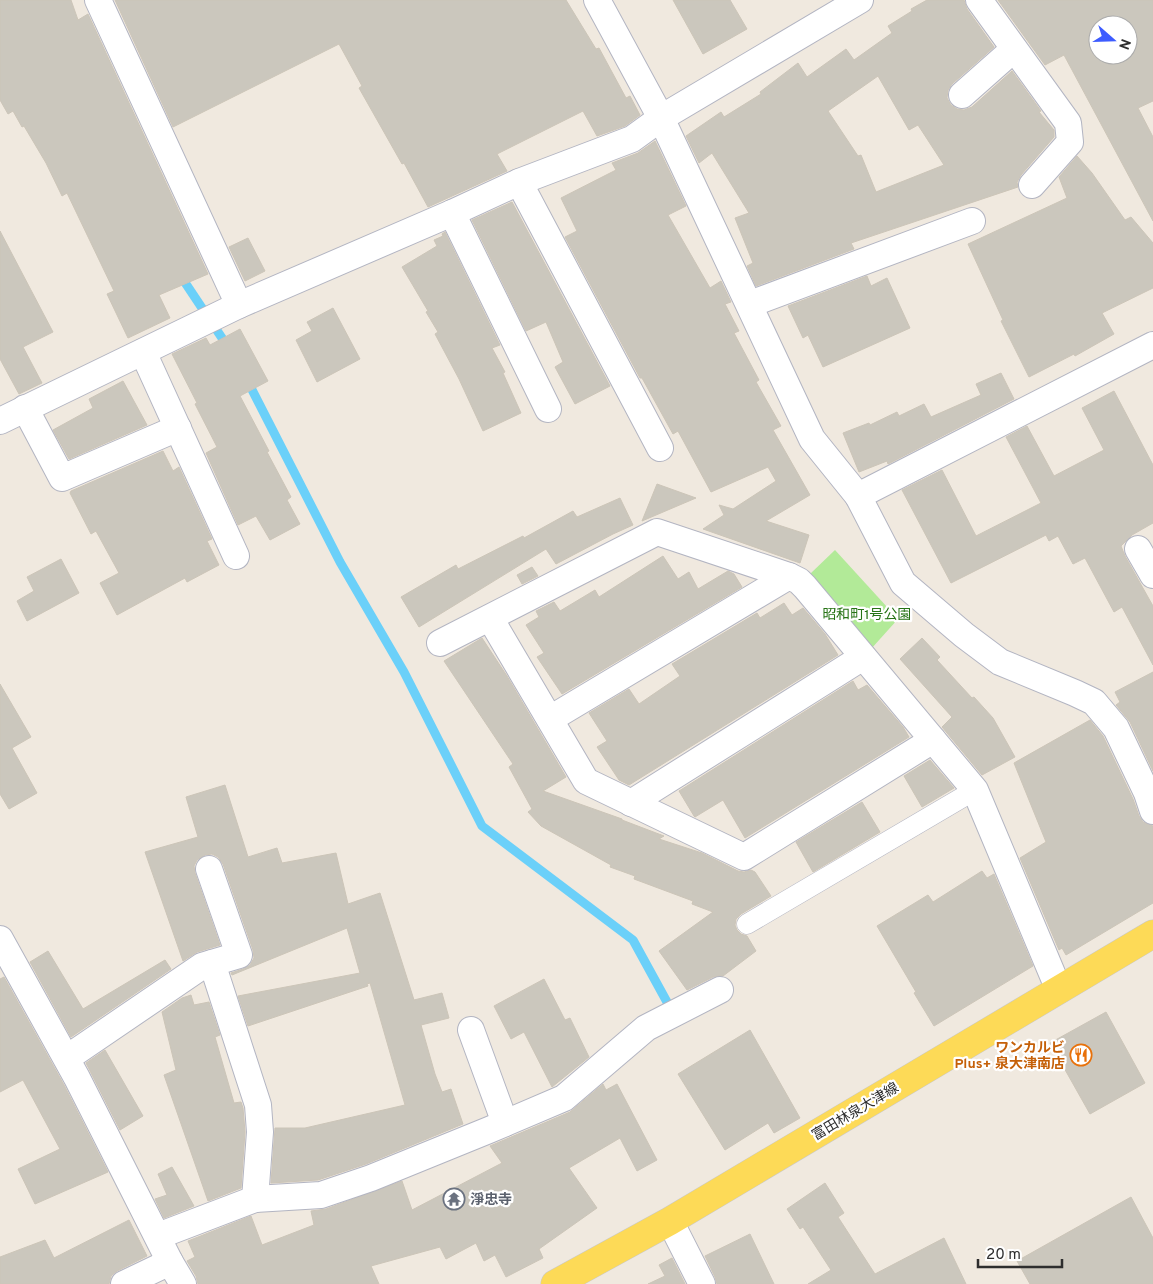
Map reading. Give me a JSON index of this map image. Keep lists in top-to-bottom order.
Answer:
{
  "streets": {
    "main road": ["富田林泉大津線"]
  },
  "parks": ["昭和町1号公園"],
  "places": {
    "restaurant": ["ワンカルビ Plus+ 泉大津南店"],
    "temple": ["淨忠寺"]
  },
  "scale_bar": "20 m",
  "north": "right"
}
